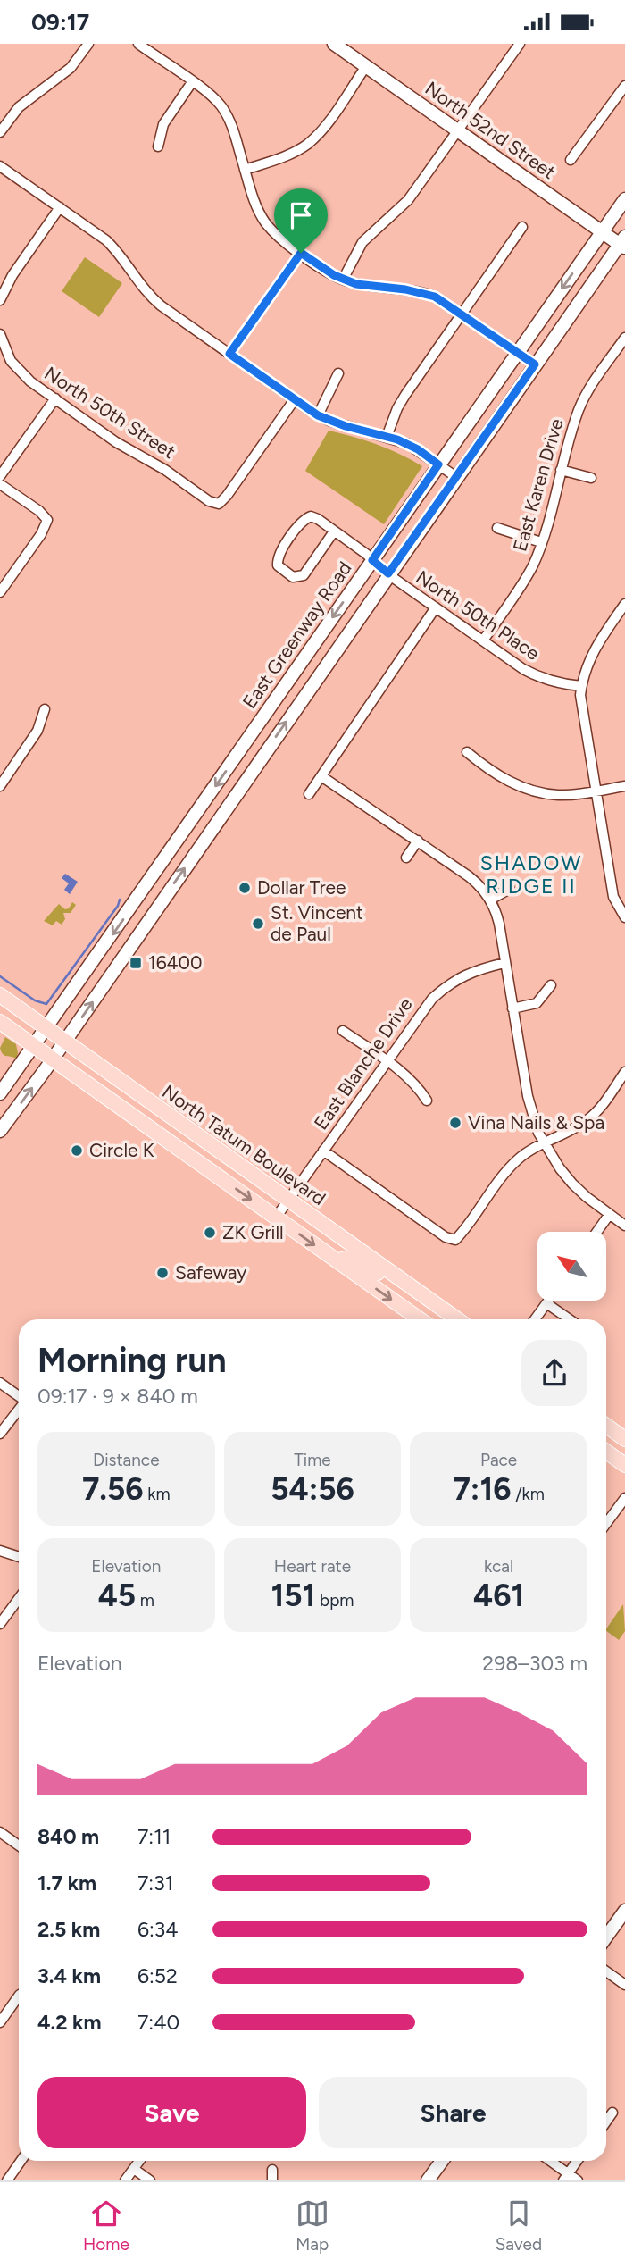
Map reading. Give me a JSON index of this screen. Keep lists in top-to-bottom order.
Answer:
{
  "streets": {
    "main road": ["North 52nd Street", "East Greenway Road", "North Tatum Boulevard"],
    "street": [
      "North 50th Street",
      "East Karen Drive",
      "North 50th Place",
      "East Blanche Drive"
    ]
  },
  "crossings": [
    ["North 52nd Street", "East Greenway Road"],
    ["East Karen Drive", "North 50th Place"],
    ["North 50th Place", "East Greenway Road"],
    ["East Greenway Road", "North Tatum Boulevard"],
    ["East Blanche Drive", "North Tatum Boulevard"]
  ],
  "districts": ["SHADOW RIDGE II"],
  "places": {
    "other": [
      "Dollar Tree",
      "St. Vincent de Paul",
      "Vina Nails & Spa",
      "Circle K",
      "ZK Grill",
      "Safeway"
    ],
    "transit": ["16400"]
  },
  "north": "top left",
  "page": {
    "status": "09:17",
    "heading": ["Morning run", "09:17 · 9 × 840 m"],
    "stats": [
      ["Distance", "7.56 km"],
      ["Time", "54:56"],
      ["Pace", "7:16 /km"],
      ["Elevation", "45 m"],
      ["Heart rate", "151 bpm"],
      ["kcal", "461"]
    ],
    "chart": ["Elevation", "298–303 m"],
    "list": [
      {
        "name": "840 m",
        "note": "7:11"
      },
      {
        "name": "1.7 km",
        "note": "7:31"
      },
      {
        "name": "2.5 km",
        "note": "6:34"
      },
      {
        "name": "3.4 km",
        "note": "6:52"
      },
      {
        "name": "4.2 km",
        "note": "7:40"
      }
    ],
    "buttons": ["Save", "Share"],
    "tabs": ["Home", "Map", "Saved"]
  }
}
